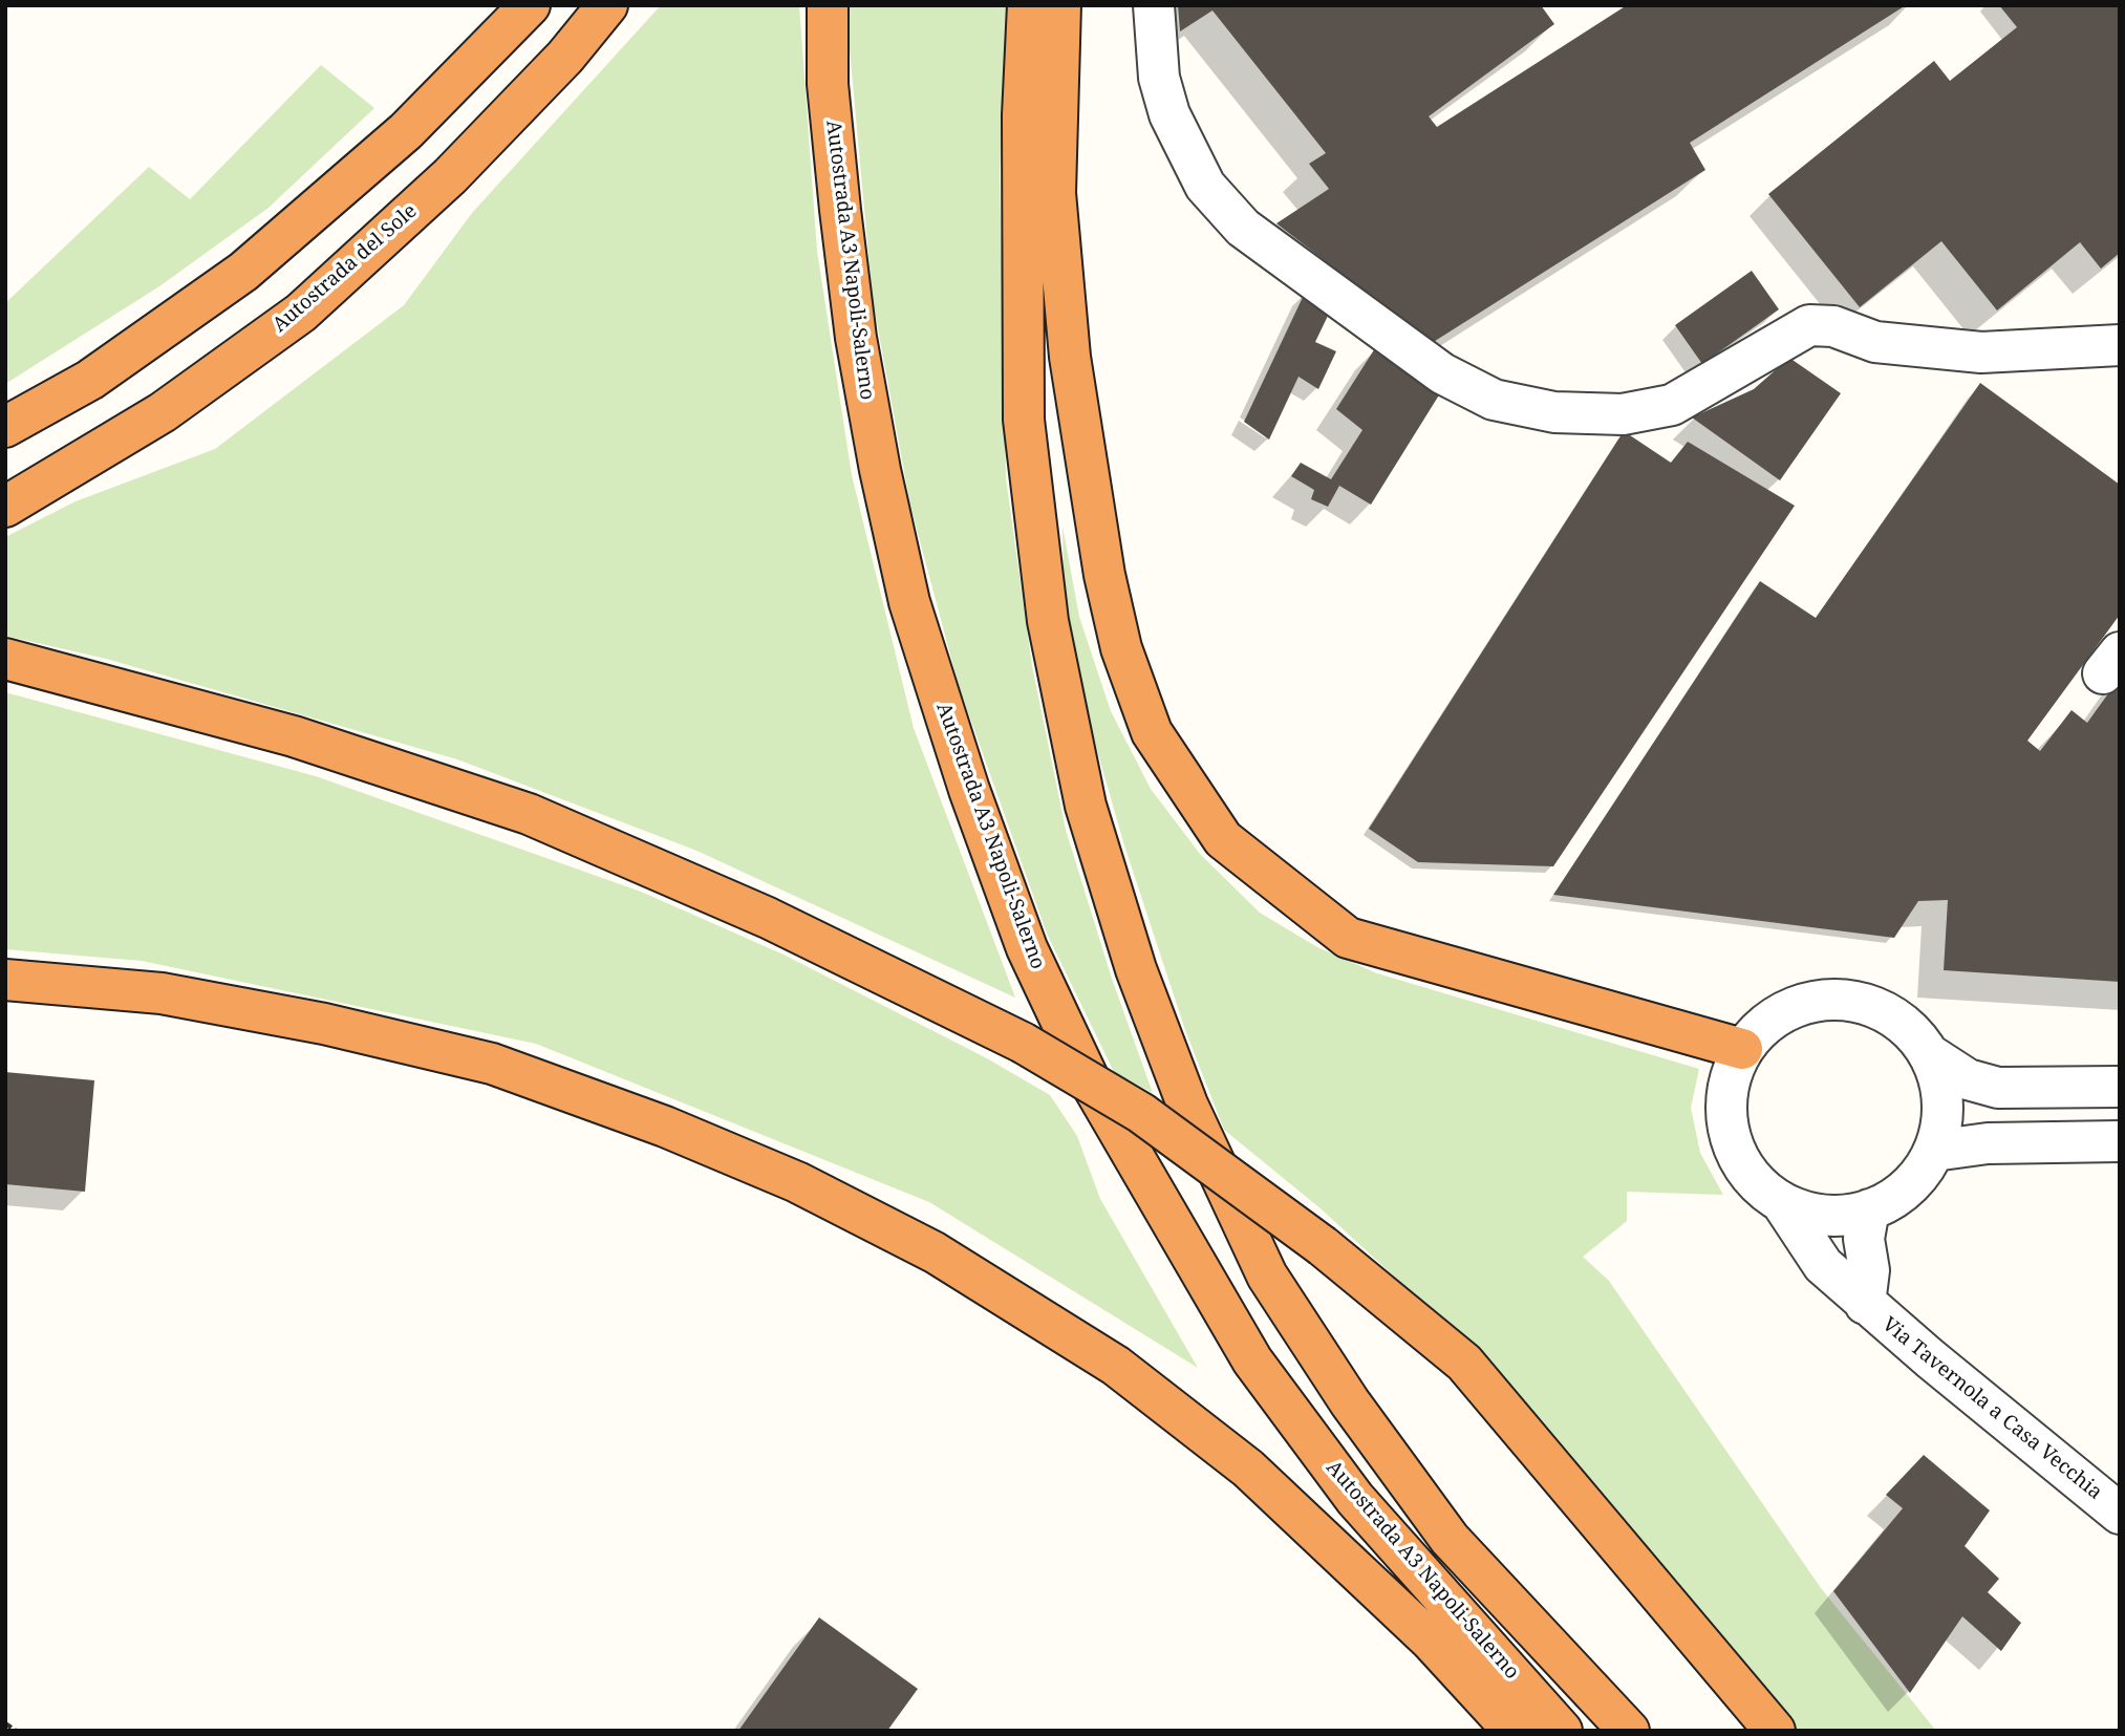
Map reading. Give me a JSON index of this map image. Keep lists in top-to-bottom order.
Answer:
{
  "streets": {
    "highway": ["Autostrada A3 Napoli-Salerno", "Autostrada del Sole"],
    "street": ["Via Tavernola a Casa Vecchia"]
  }
}
